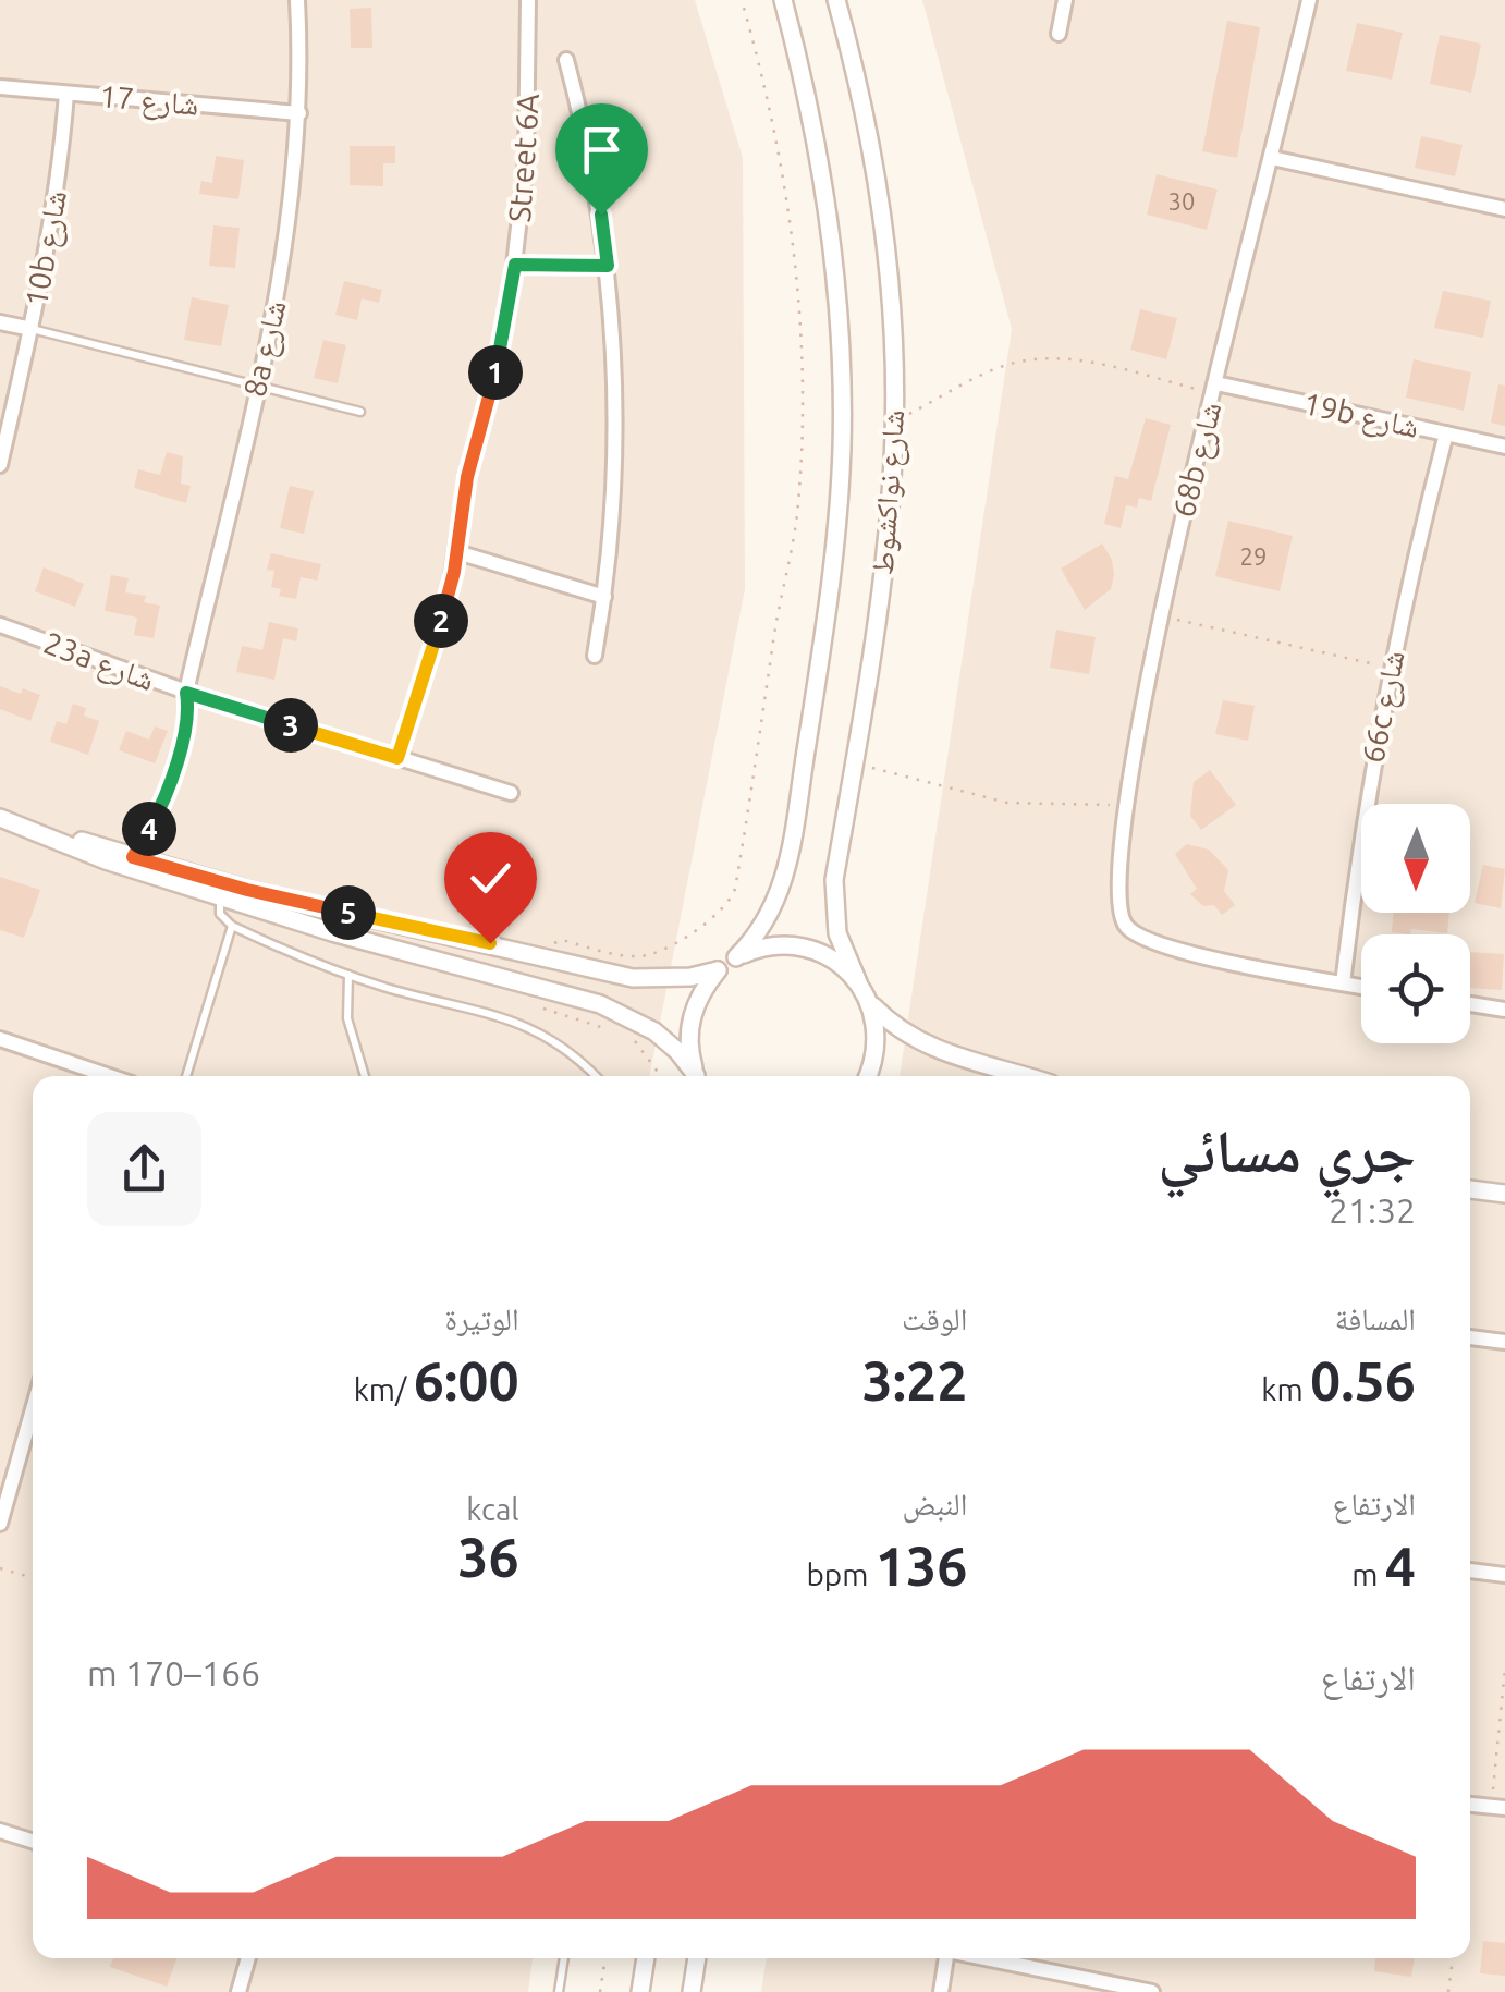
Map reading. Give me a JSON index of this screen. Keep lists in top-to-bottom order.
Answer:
{
  "streets": {
    "street": [
      "شارع 17",
      "Street 6A",
      "10b شارع",
      "8a شارع",
      "19b شارع",
      "68b شارع",
      "شارع نواكشوط",
      "23a شارع",
      "66c شارع"
    ]
  },
  "crossings": [
    ["شارع 17", "10b شارع"],
    ["شارع 17", "8a شارع"],
    ["Street 6A", "23a شارع"],
    ["8a شارع", "23a شارع"],
    ["19b شارع", "68b شارع"],
    ["19b شارع", "66c شارع"],
    ["68b شارع", "66c شارع"]
  ],
  "house_numbers": ["30", "29"],
  "north": "bottom",
  "page": {
    "pins": [
      "1",
      "2",
      "3",
      "4",
      "5"
    ],
    "heading": ["جري مسائي", "21:32"],
    "stats": [
      ["المسافة", "0.56 km"],
      ["الوقت", "3:22"],
      ["الوتيرة", "6:00 /km"],
      ["الارتفاع", "4 m"],
      ["النبض", "136 bpm"],
      ["kcal", "36"]
    ],
    "chart": ["الارتفاع", "166–170 m"]
  }
}
